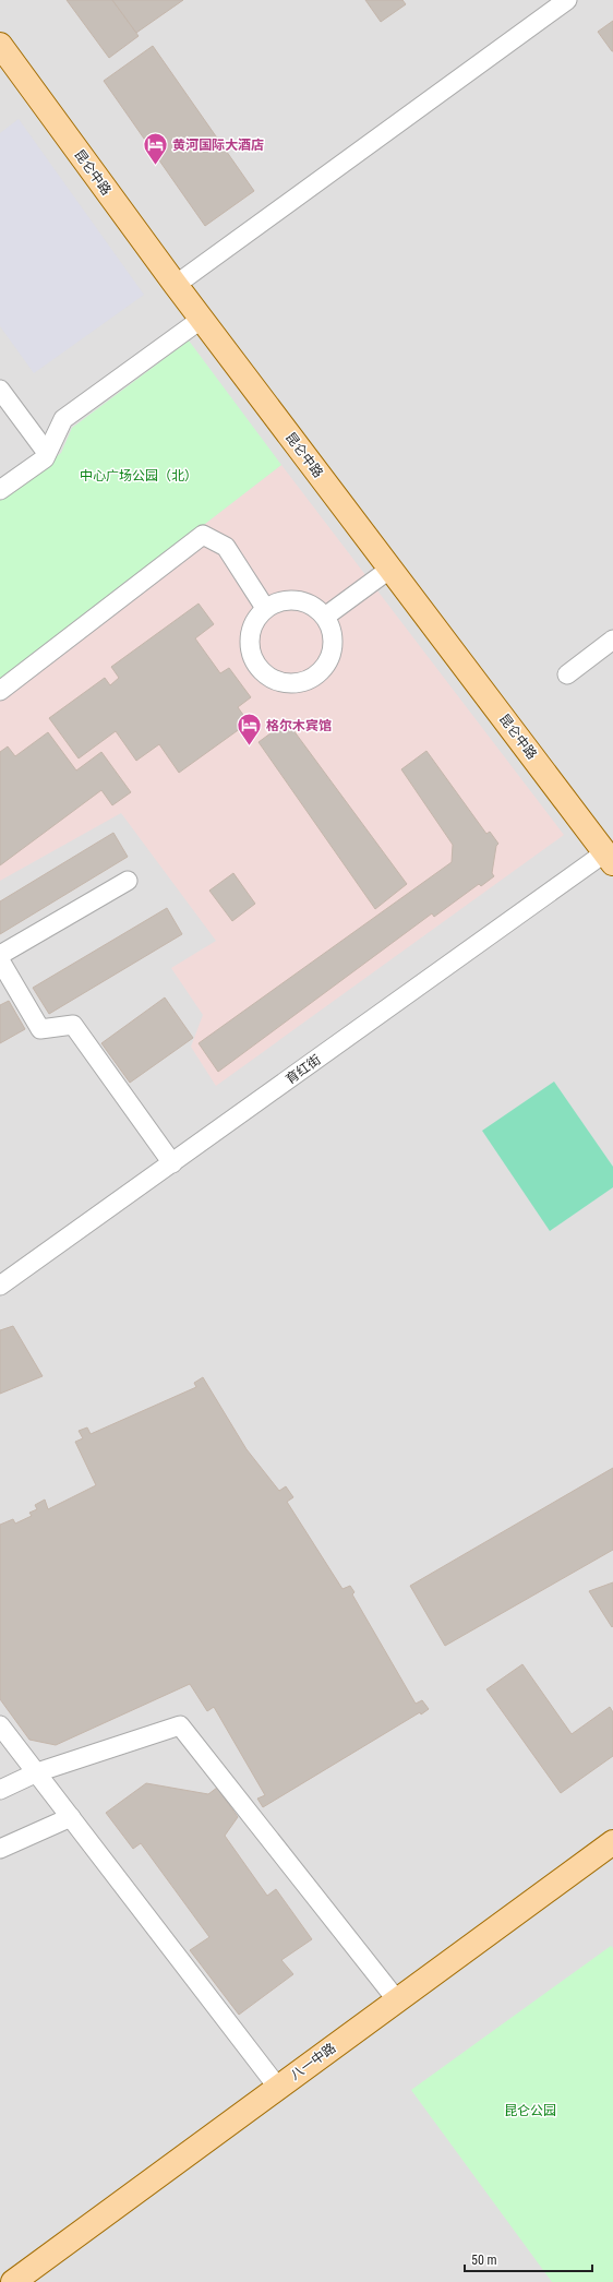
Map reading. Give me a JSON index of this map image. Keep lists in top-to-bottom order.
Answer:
{
  "streets": {
    "main road": ["昆仑中路", "八一中路"],
    "street": ["育红街"]
  },
  "crossings": [
    ["昆仑中路", "育红街"]
  ],
  "parks": ["中心广场公园（北）", "昆仑公园"],
  "places": {
    "hotel": ["黄河国际大酒店", "格尔木宾馆"]
  },
  "scale_bar": "50 m"
}
